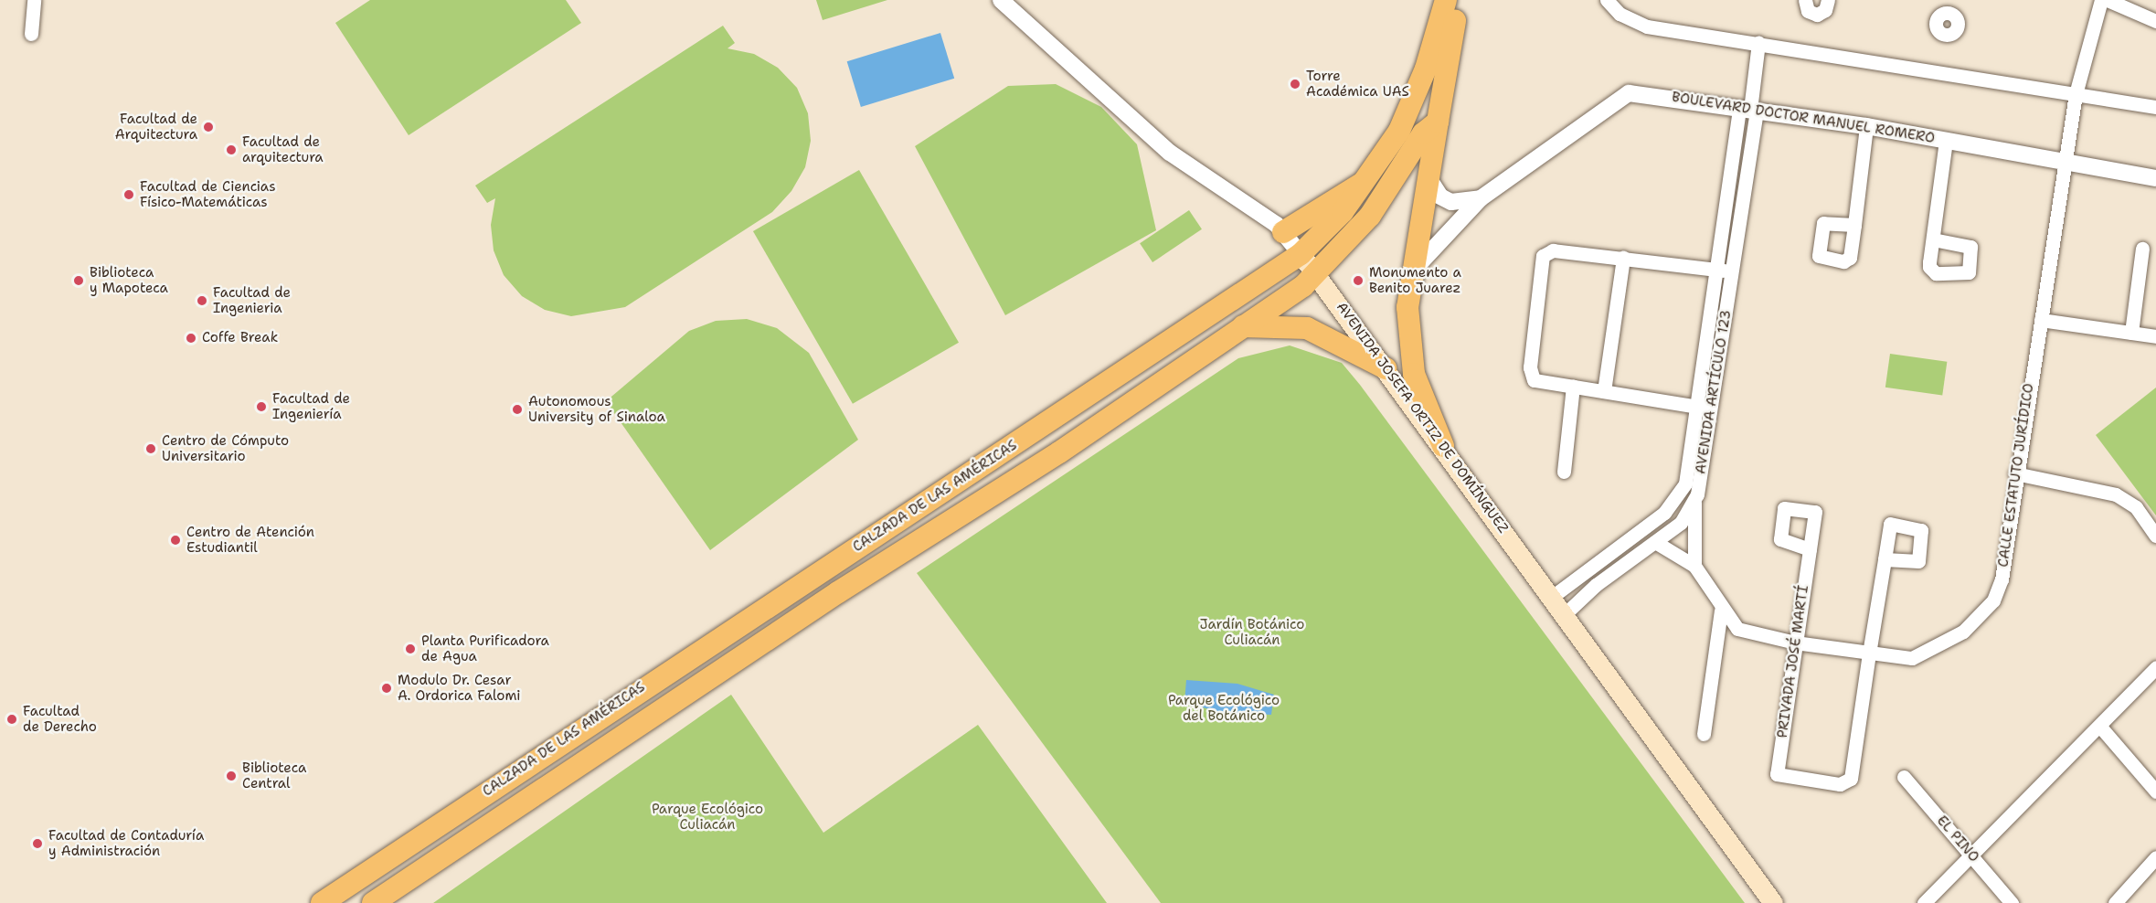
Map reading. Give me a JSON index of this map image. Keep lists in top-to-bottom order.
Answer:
{
  "streets": {
    "main road": ["AVENIDA JOSEFA ORTIZ DE DOMÍNGUEZ", "CALZADA DE LAS AMÉRICAS"],
    "street": [
      "BOULEVARD DOCTOR MANUEL ROMERO",
      "AVENIDA ARTÍCULO 123",
      "CALLE ESTATUTO JURÍDICO",
      "PRIVADA JOSÉ MARTÍ",
      "EL PINO"
    ]
  },
  "crossings": [
    ["BOULEVARD DOCTOR MANUEL ROMERO", "AVENIDA ARTÍCULO 123"],
    ["BOULEVARD DOCTOR MANUEL ROMERO", "CALLE ESTATUTO JURÍDICO"],
    ["AVENIDA ARTÍCULO 123", "AVENIDA JOSEFA ORTIZ DE DOMÍNGUEZ"],
    ["AVENIDA JOSEFA ORTIZ DE DOMÍNGUEZ", "CALZADA DE LAS AMÉRICAS"],
    ["CALLE ESTATUTO JURÍDICO", "PRIVADA JOSÉ MARTÍ"]
  ],
  "parks": ["Jardín Botánico Culiacán", "Parque Ecológico del Botánico", "Parque Ecológico Culiacán"],
  "places": [
    "Torre Académica UAS",
    "Facultad de Arquitectura",
    "Facultad de arquitectura",
    "Facultad de Ciencias Físico-Matemáticas",
    "Biblioteca y Mapoteca",
    "Monumento a Benito Juarez",
    "Facultad de Ingenieria",
    "Coffe Break",
    "Facultad de Ingeniería",
    "Autonomous University of Sinaloa",
    "Centro de Cómputo Universitario",
    "Centro de Atención Estudiantil",
    "Planta Purificadora de Agua",
    "Modulo Dr. Cesar A. Ordorica Falomi",
    "Facultad de Derecho",
    "Biblioteca Central",
    "Facultad de Contaduría y Administración"
  ]
}
